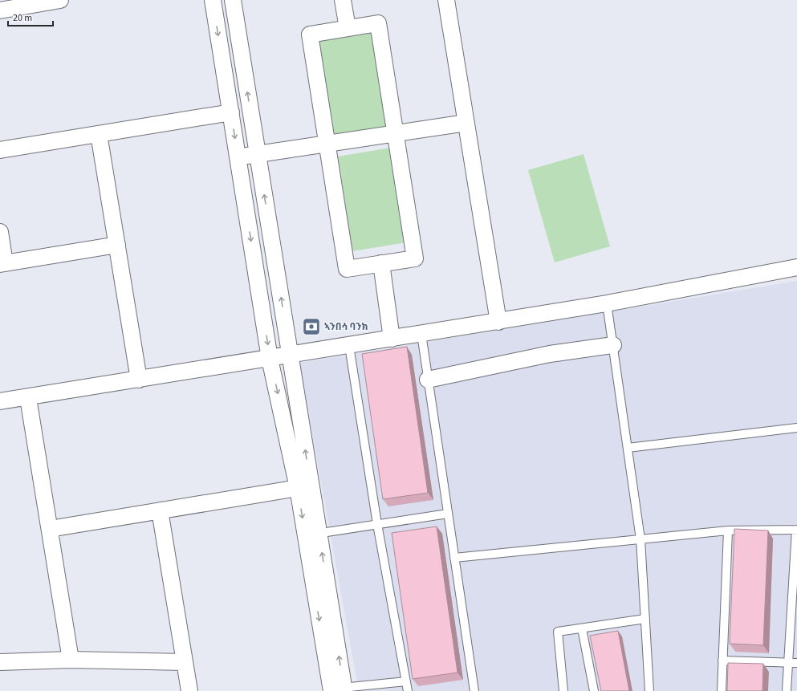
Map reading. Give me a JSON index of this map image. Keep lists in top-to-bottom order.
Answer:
{
  "places": {
    "bank": ["ኣንበሳ ባንክ"]
  },
  "scale_bar": "20 m"
}
